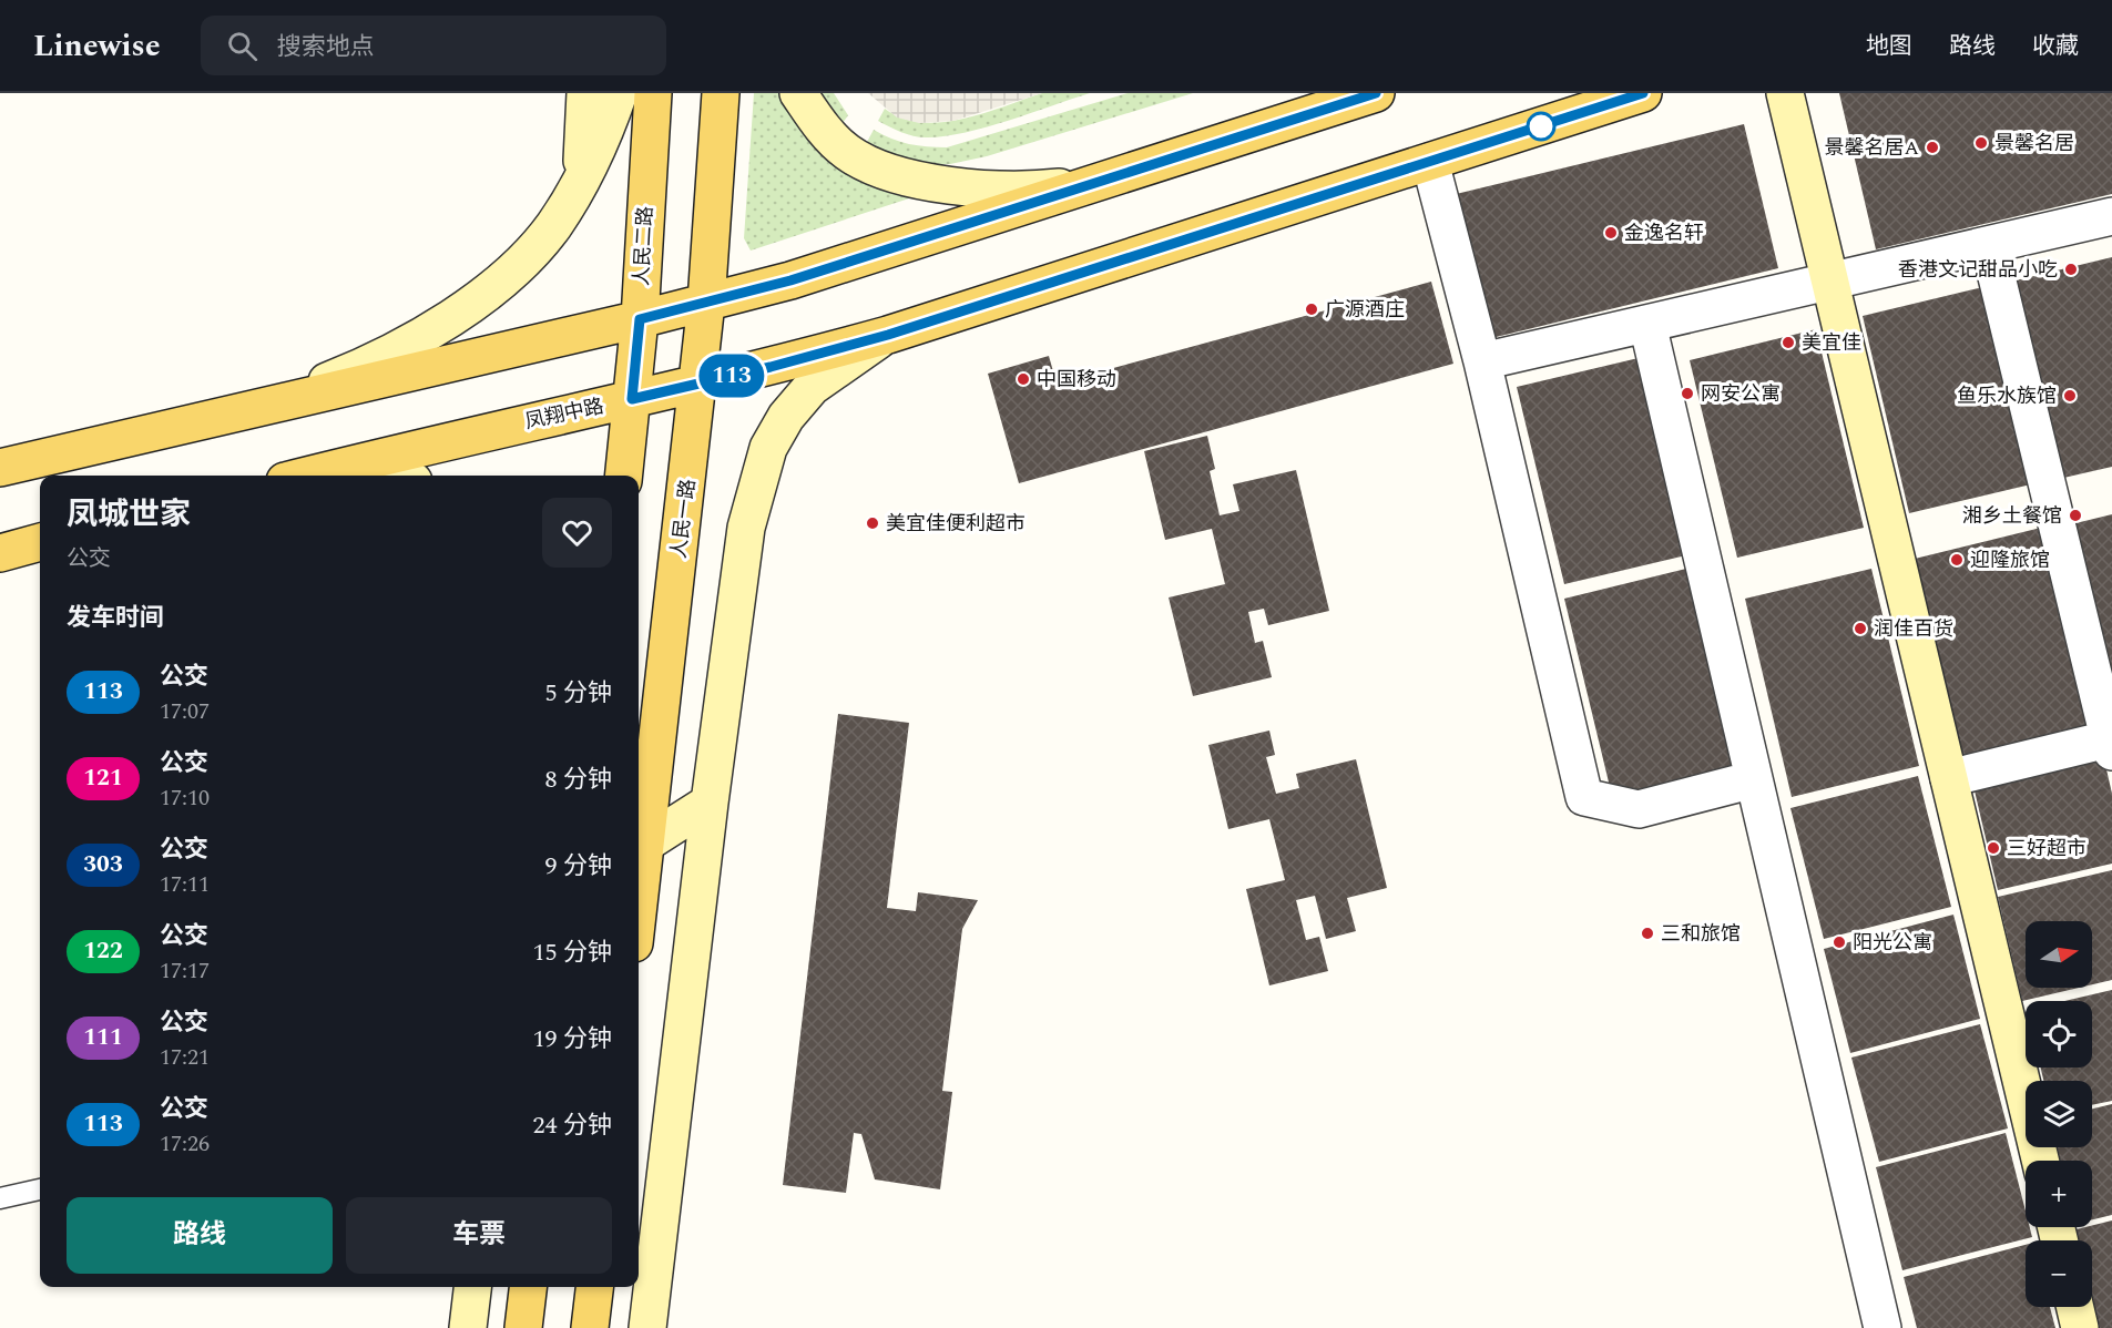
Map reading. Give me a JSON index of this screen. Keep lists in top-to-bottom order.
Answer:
{
  "streets": {
    "main road": ["人民二路", "凤翔中路", "人民一路"]
  },
  "crossings": [
    ["人民二路", "凤翔中路"],
    ["凤翔中路", "人民一路"]
  ],
  "places": [
    "景馨名居",
    "景馨名居A",
    "金逸名轩",
    "香港文记甜品小吃",
    "广源酒庄",
    "美宜佳",
    "中国移动",
    "网安公寓",
    "鱼乐水族馆",
    "湘乡土餐馆",
    "美宜佳便利超市",
    "迎隆旅馆",
    "润佳百货",
    "三好超市",
    "三和旅馆",
    "阳光公寓"
  ],
  "lines": ["bus line 113"],
  "north": "right",
  "page": {
    "header": "Linewise",
    "search": "搜索地点",
    "nav": ["地图", "路线", "收藏"],
    "on_map": "113",
    "heading": [
      ["凤城世家", "公交"],
      "发车时间"
    ],
    "list": [
      {
        "mark": "113",
        "name": "公交",
        "note": "17:07",
        "value": "5 分钟"
      },
      {
        "mark": "121",
        "name": "公交",
        "note": "17:10",
        "value": "8 分钟"
      },
      {
        "mark": "303",
        "name": "公交",
        "note": "17:11",
        "value": "9 分钟"
      },
      {
        "mark": "122",
        "name": "公交",
        "note": "17:17",
        "value": "15 分钟"
      },
      {
        "mark": "111",
        "name": "公交",
        "note": "17:21",
        "value": "19 分钟"
      },
      {
        "mark": "113",
        "name": "公交",
        "note": "17:26",
        "value": "24 分钟"
      }
    ],
    "map_buttons": ["+", "−"],
    "buttons": ["路线", "车票"]
  }
}
